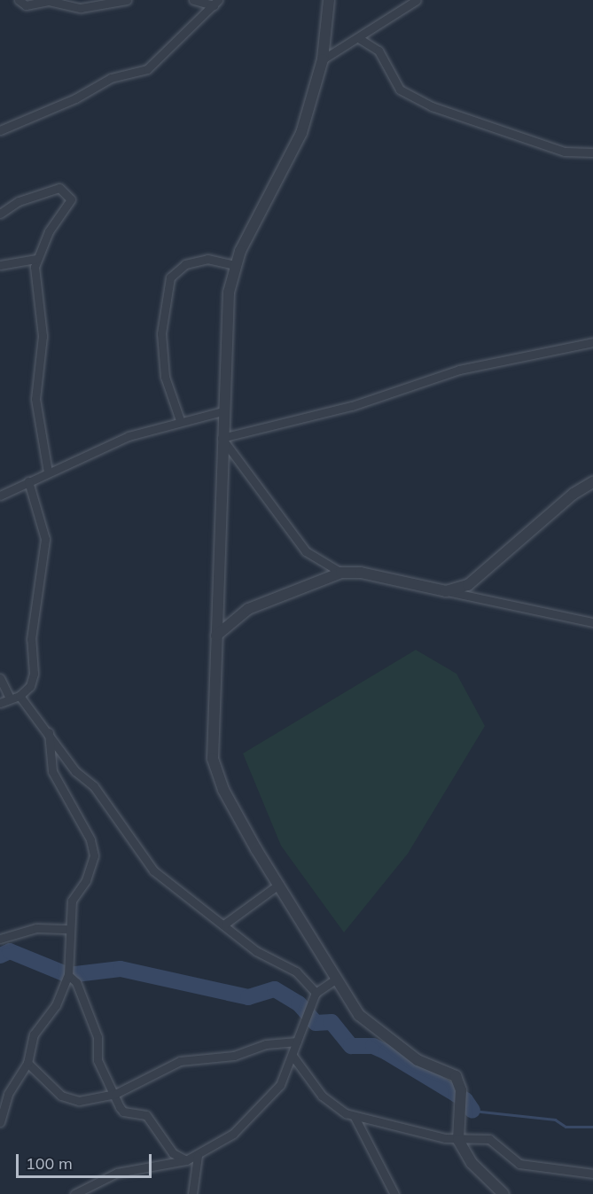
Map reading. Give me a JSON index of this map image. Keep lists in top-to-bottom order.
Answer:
{
  "scale_bar": "100 m"
}
